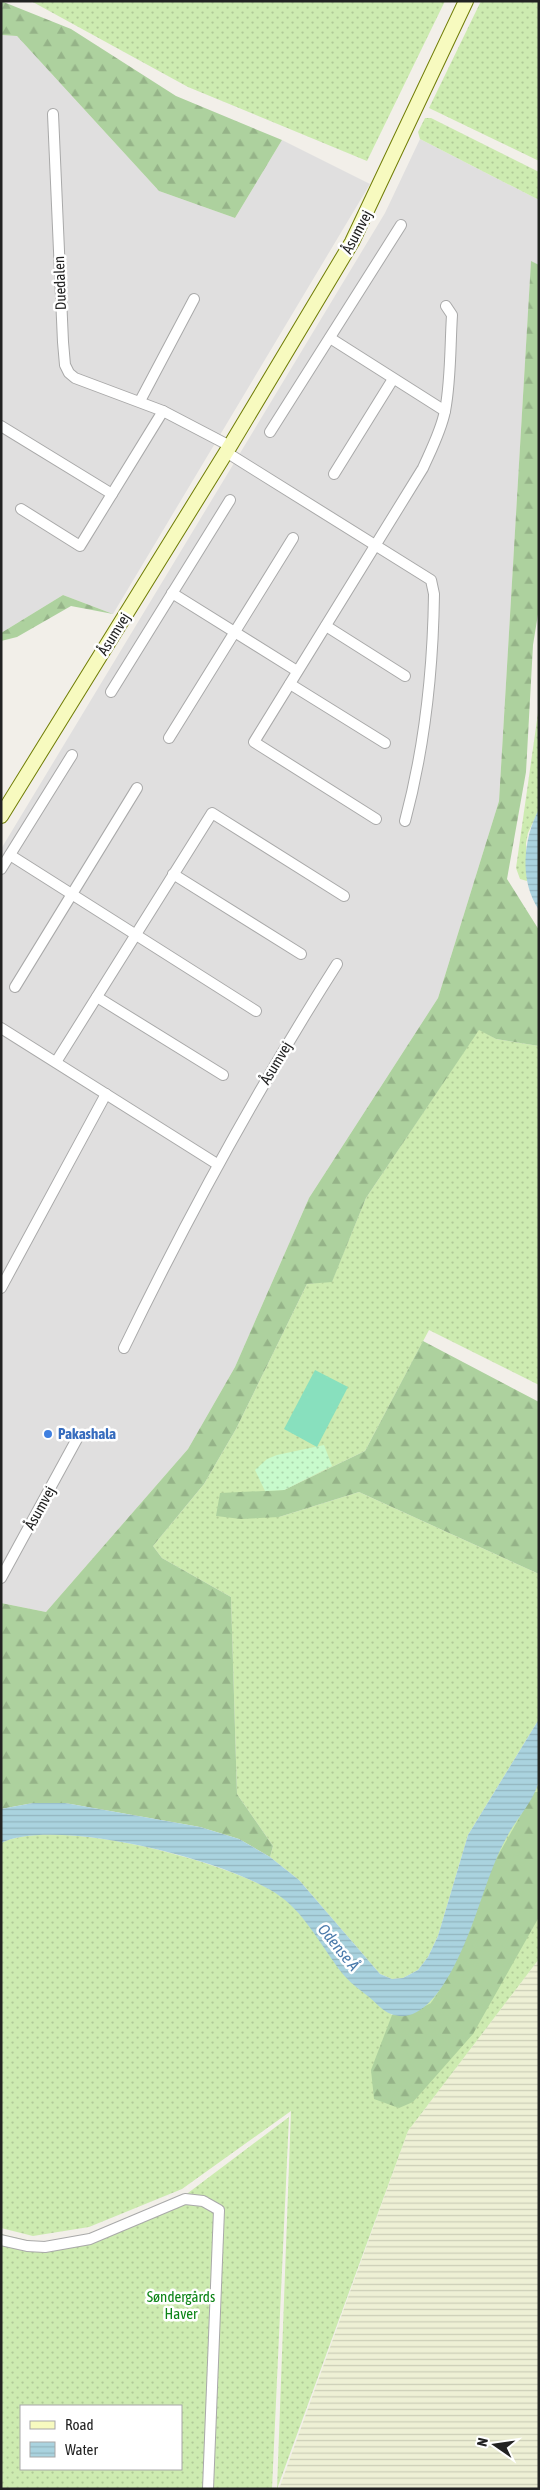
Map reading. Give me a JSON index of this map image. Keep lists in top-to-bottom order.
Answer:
{
  "streets": {
    "street": ["Åsumvej", "Duedalen"]
  },
  "crossings": [
    ["Åsumvej", "Duedalen"]
  ],
  "water": ["Odense Å"],
  "parks": ["Søndergårds Haver"],
  "places": ["Pakashala"],
  "legend": ["Road", "Water"],
  "north": "left"
}
